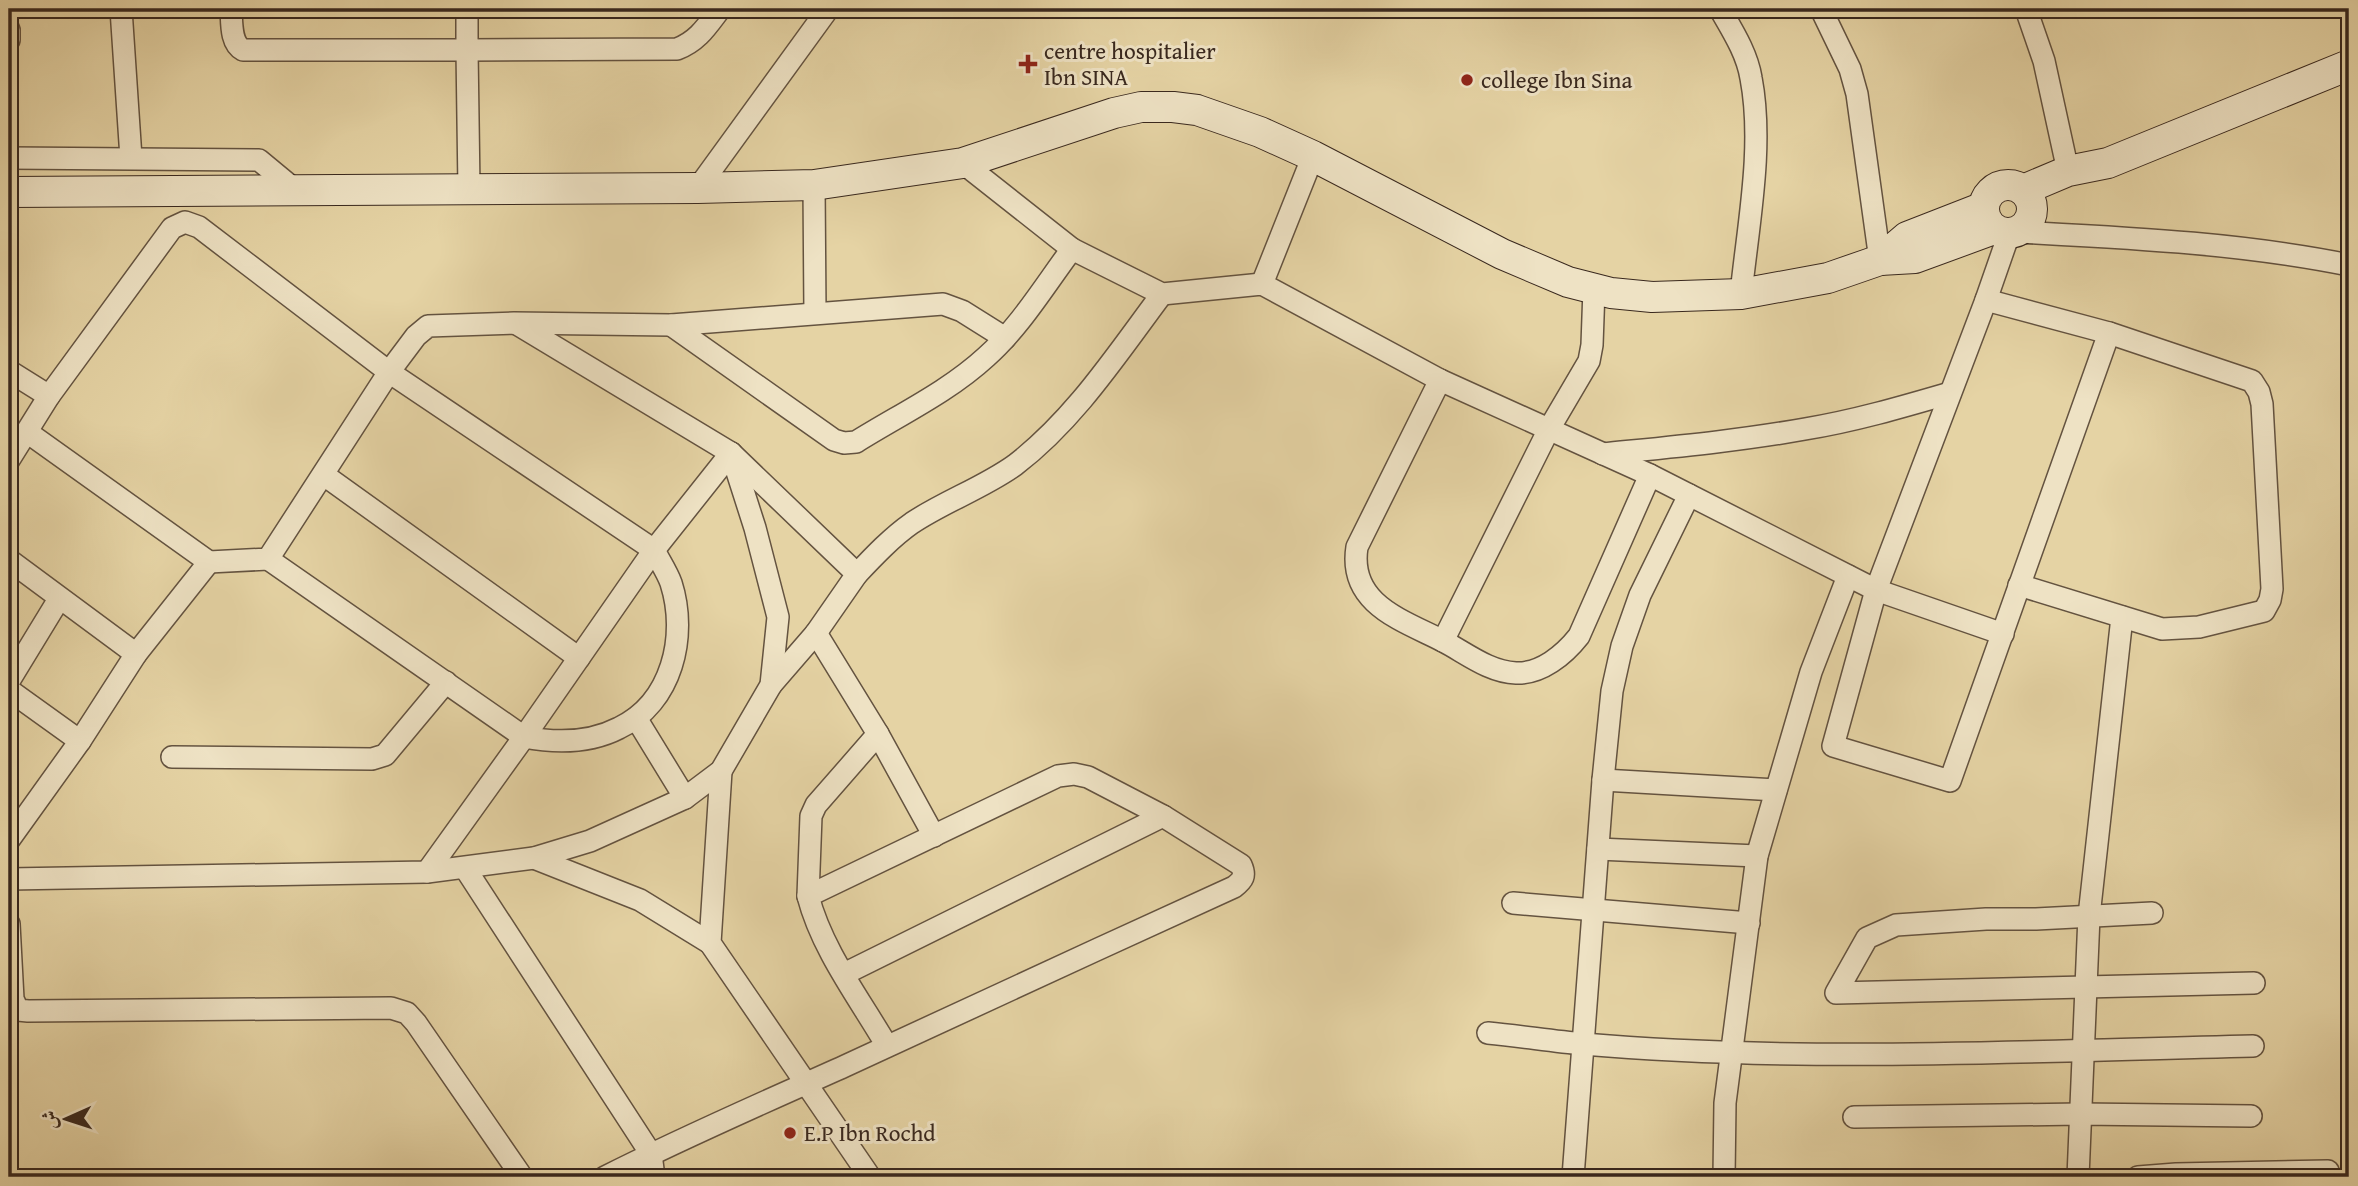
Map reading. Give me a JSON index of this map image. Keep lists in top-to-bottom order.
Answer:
{
  "places": {
    "health": ["centre hospitalier Ibn SINA"],
    "other": ["college Ibn Sina", "E.P Ibn Rochd"]
  },
  "north": "left"
}
